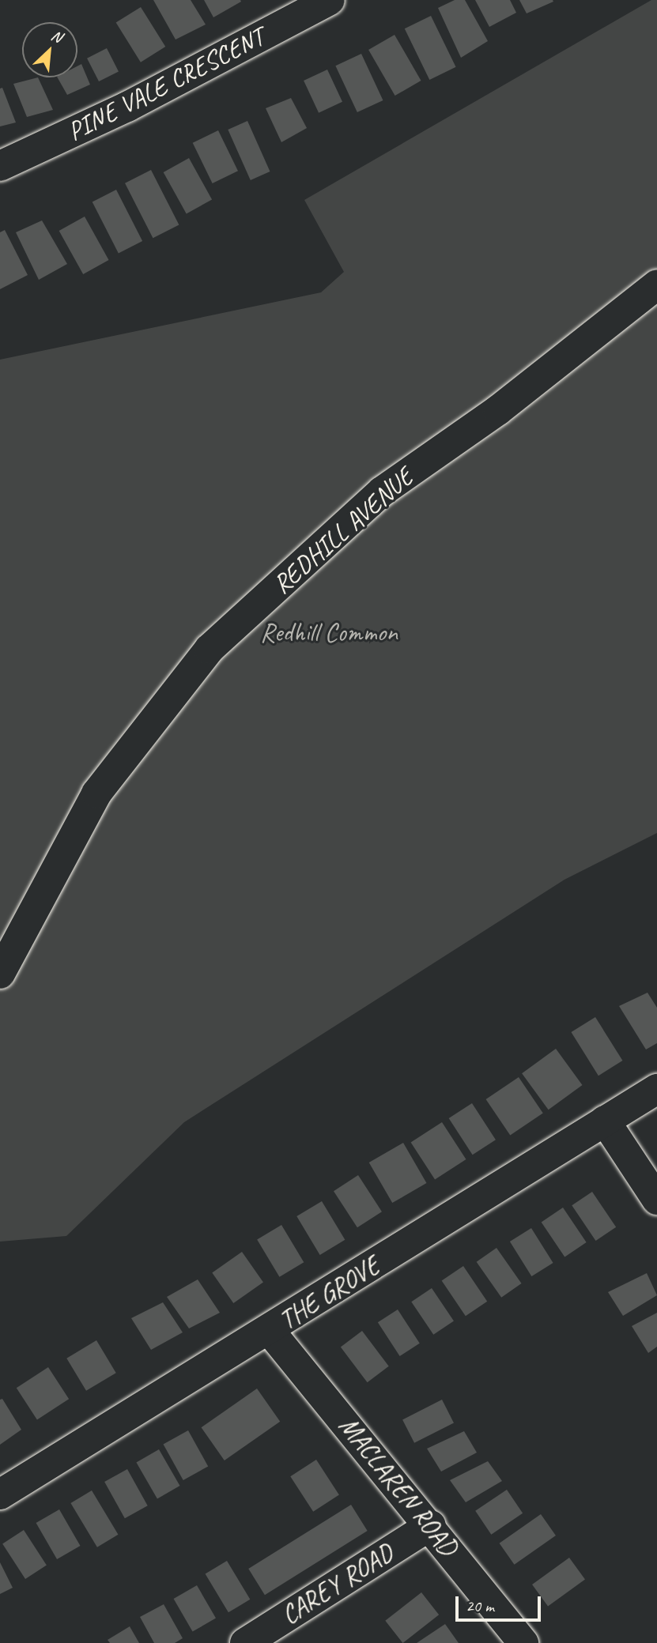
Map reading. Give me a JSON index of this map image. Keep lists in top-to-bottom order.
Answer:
{
  "streets": {
    "street": [
      "PINE VALE CRESCENT",
      "REDHILL AVENUE",
      "THE GROVE",
      "MACLAREN ROAD",
      "CAREY ROAD"
    ]
  },
  "crossings": [
    ["THE GROVE", "MACLAREN ROAD"],
    ["MACLAREN ROAD", "CAREY ROAD"]
  ],
  "parks": ["Redhill Common"],
  "scale_bar": "20 m",
  "north": "top right"
}
